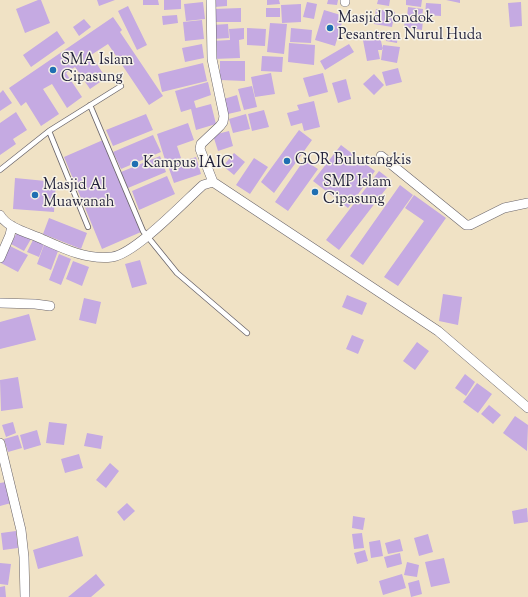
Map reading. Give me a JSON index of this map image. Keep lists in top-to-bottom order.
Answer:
{
  "places": [
    "Masjid Pondok Pesantren Nurul Huda",
    "SMA Islam Cipasung",
    "GOR Bulutangkis",
    "Kampus IAIC",
    "SMP Islam Cipasung",
    "Masjid Al Muawanah"
  ]
}
